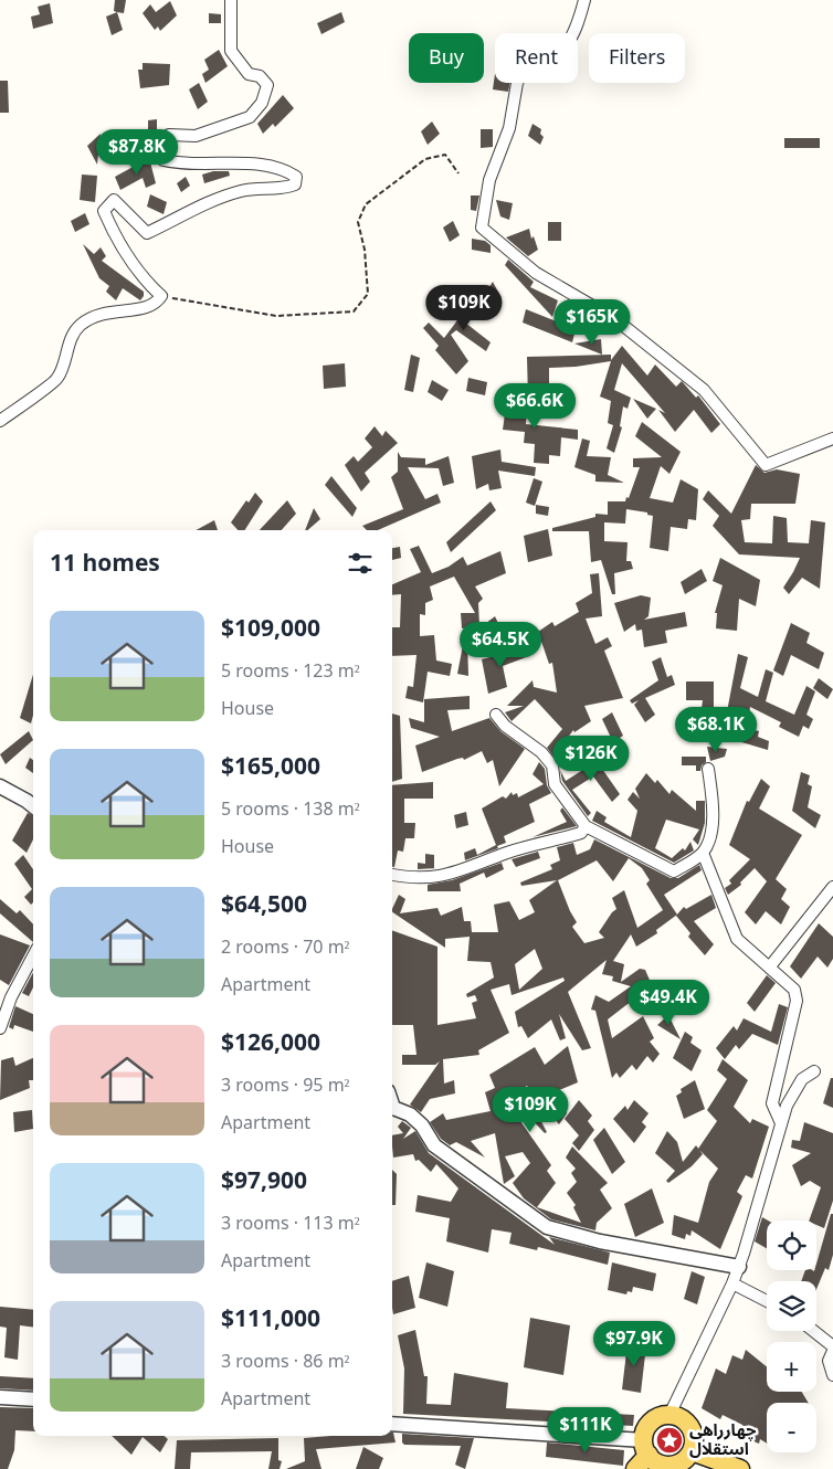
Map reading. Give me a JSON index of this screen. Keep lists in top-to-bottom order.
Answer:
{
  "places": {
    "place": ["چهارراهی استقلال"]
  },
  "page": {
    "chip": ["Buy", "Rent", "Filters"],
    "price": [
      "$87.8K",
      "$109K",
      "$165K",
      "$66.6K",
      "$64.5K",
      "$68.1K",
      "$126K",
      "$49.4K",
      "$109K",
      "$97.9K",
      "$111K"
    ],
    "heading": "11 homes",
    "list": [
      {
        "name": "$109,000",
        "note": "5 rooms · 123 m² · House"
      },
      {
        "name": "$165,000",
        "note": "5 rooms · 138 m² · House"
      },
      {
        "name": "$64,500",
        "note": "2 rooms · 70 m² · Apartment"
      },
      {
        "name": "$126,000",
        "note": "3 rooms · 95 m² · Apartment"
      },
      {
        "name": "$97,900",
        "note": "3 rooms · 113 m² · Apartment"
      },
      {
        "name": "$111,000",
        "note": "3 rooms · 86 m² · Apartment"
      }
    ],
    "map_buttons": ["+", "−"]
  }
}
